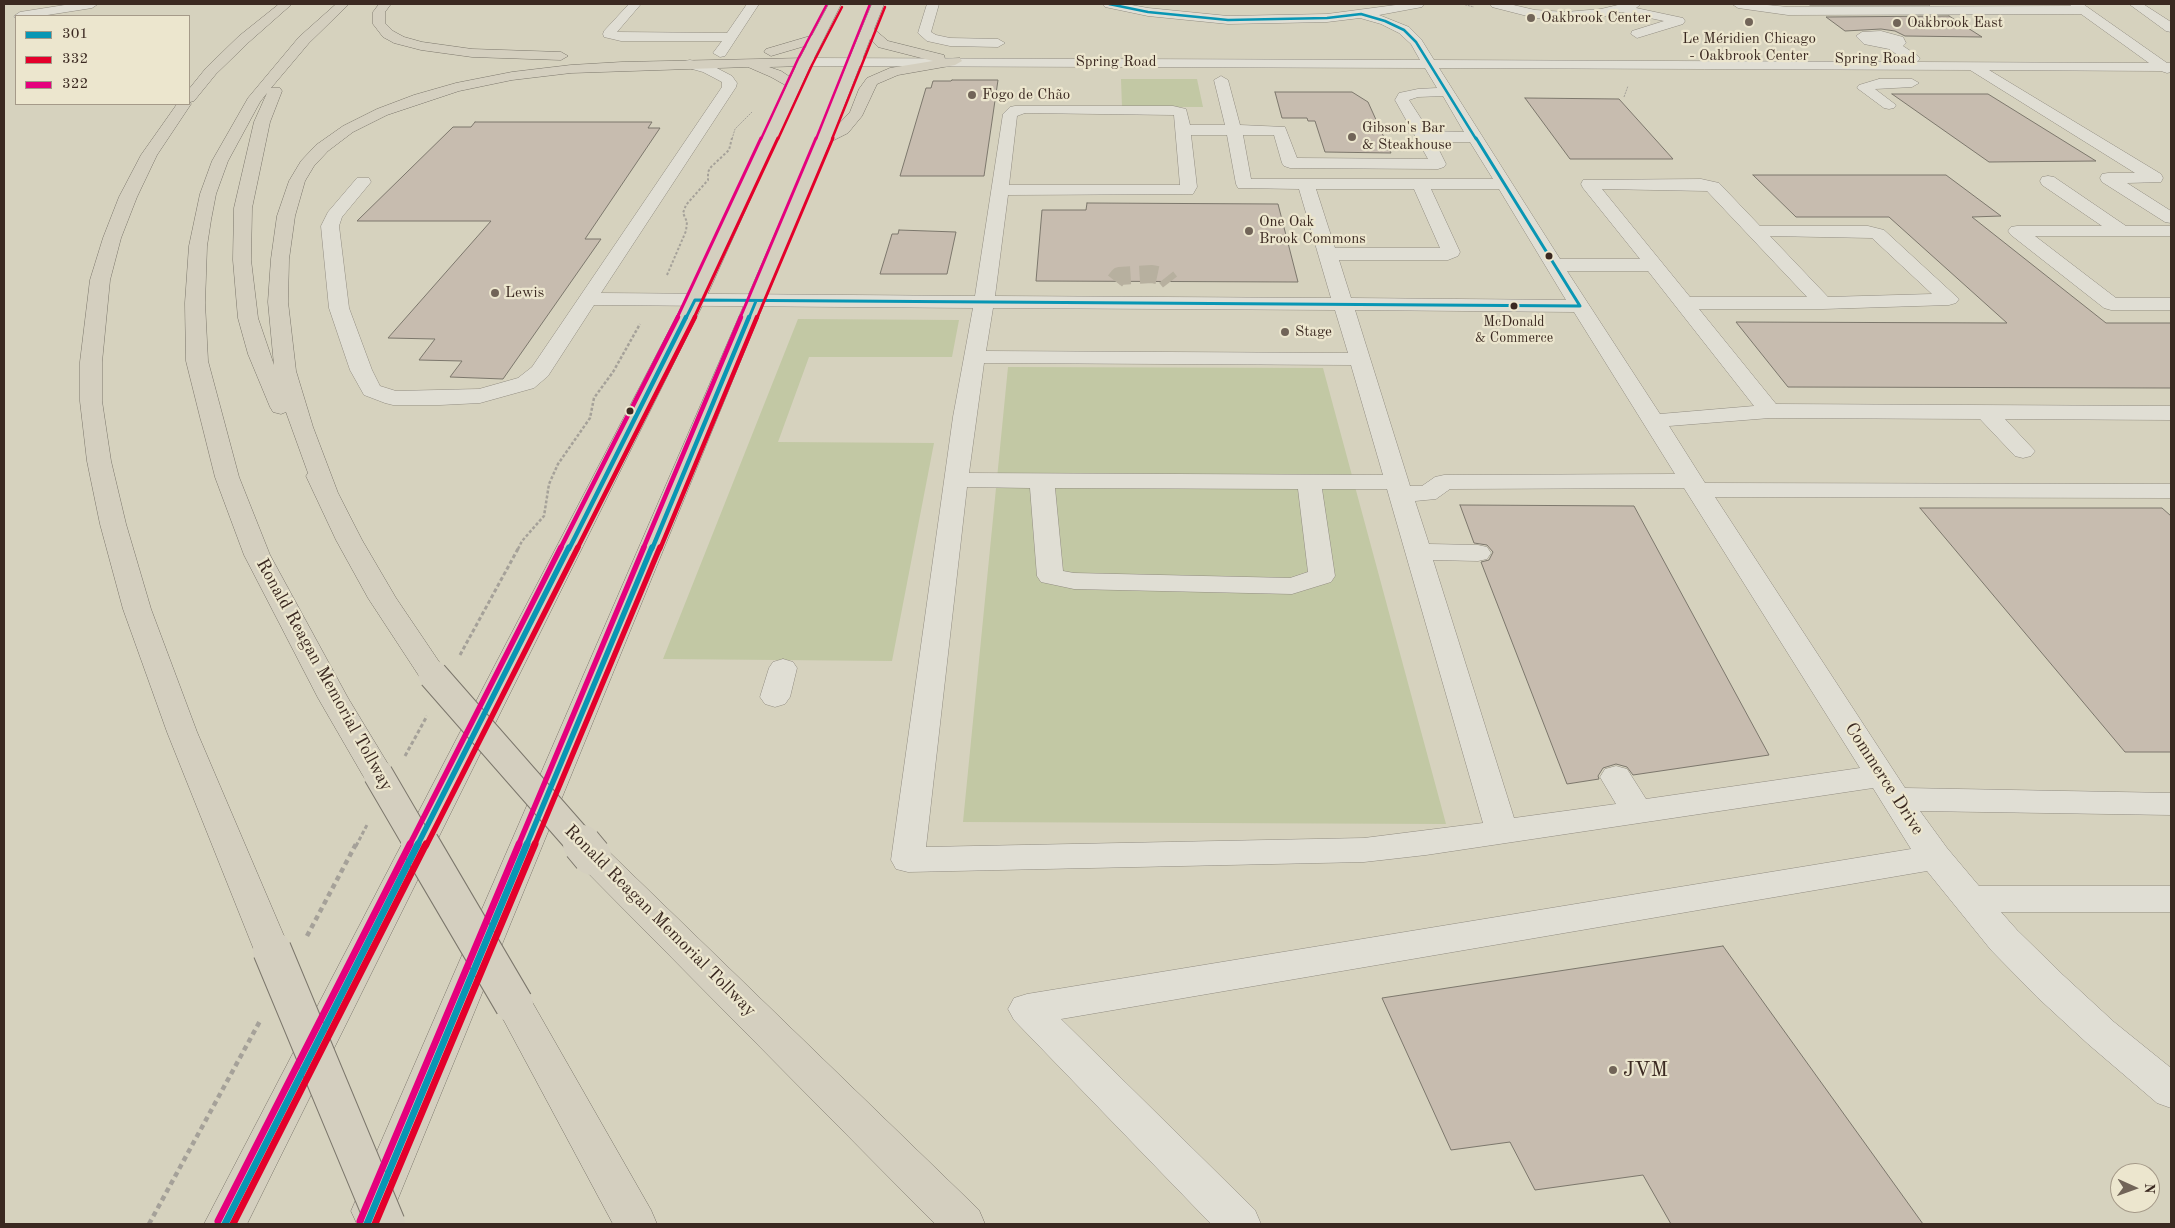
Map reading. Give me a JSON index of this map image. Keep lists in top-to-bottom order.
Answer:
{
  "streets": {
    "main road": ["Ronald Reagan Memorial Tollway"],
    "street": ["Spring Road", "Commerce Drive"]
  },
  "places": [
    "Oakbrook Center",
    "Le Méridien Chicago - Oakbrook Center",
    "Oakbrook East",
    "Fogo de Chão",
    "Gibson's Bar & Steakhouse",
    "One Oak Brook Commons",
    "Lewis",
    "McDonald & Commerce",
    "Stage",
    "JVM"
  ],
  "lines": ["transit line 301", "transit line 322", "transit line 332"],
  "legend": ["301", "332", "322"],
  "north": "right"
}
